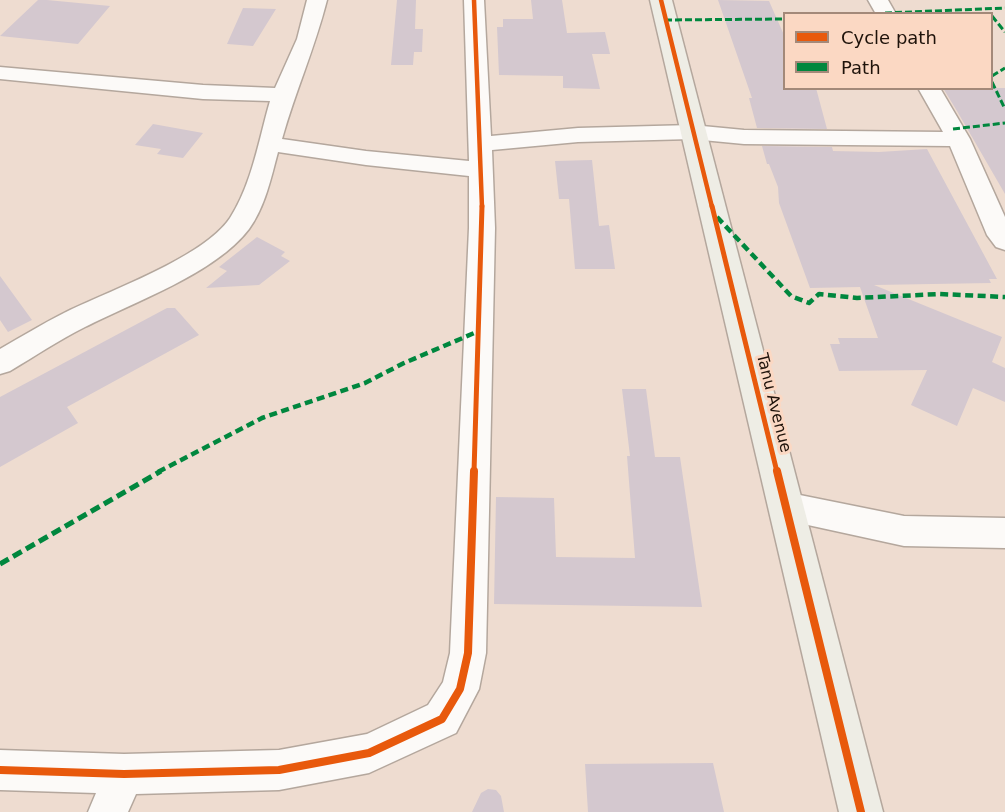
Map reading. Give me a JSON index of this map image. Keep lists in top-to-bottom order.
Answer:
{
  "streets": {
    "street": ["Tanu Avenue"]
  },
  "legend": ["Cycle path", "Path"]
}
